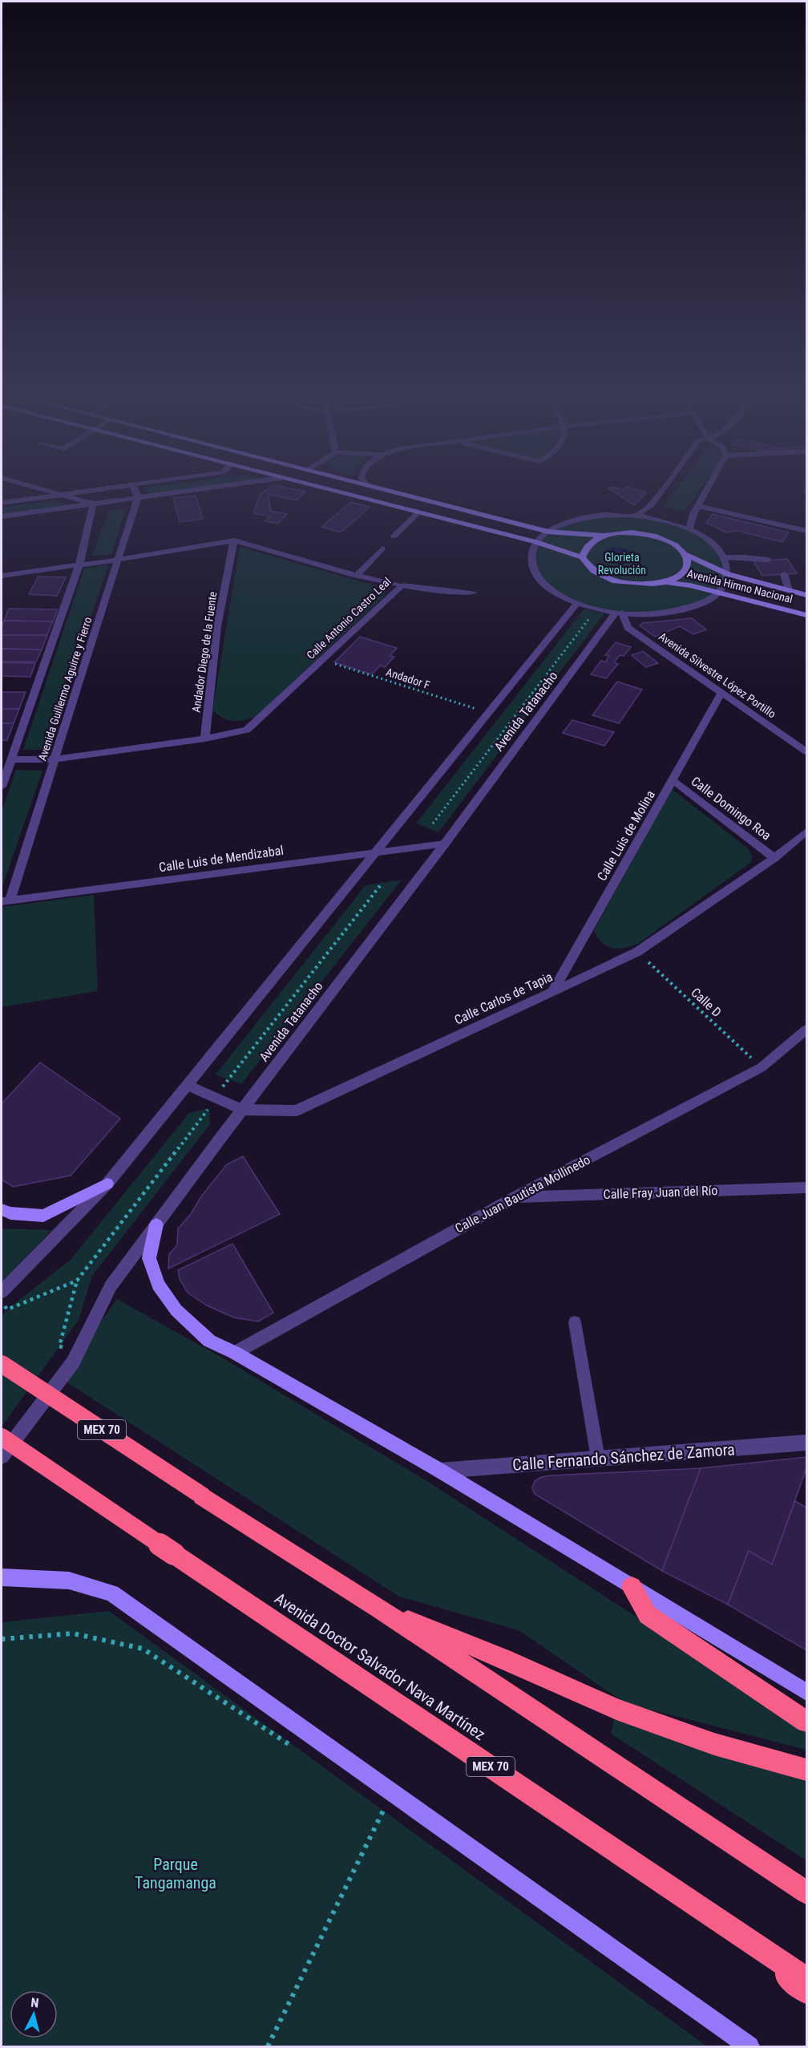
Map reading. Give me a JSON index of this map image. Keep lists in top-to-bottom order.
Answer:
{
  "streets": {
    "highway": ["MEX 70", "Avenida Doctor Salvador Nava Martínez"],
    "main road": ["Avenida Himno Nacional"],
    "street": [
      "Calle Antonio Castro Leal",
      "Andador Diego de la Fuente",
      "Avenida Silvestre López Portillo",
      "Avenida Guillermo Aguirre y Fierro",
      "Avenida Tatanacho",
      "Calle Domingo Roa",
      "Calle Luis de Molina",
      "Calle Luis de Mendizabal",
      "Calle Carlos de Tapia",
      "Calle Fray Juan del Río",
      "Calle Juan Bautista Mollinedo",
      "Calle Fernando Sánchez de Zamora"
    ],
    "path": ["Andador F", "Calle D"]
  },
  "crossings": [
    ["Calle Antonio Castro Leal", "Andador Diego de la Fuente"],
    ["Calle Antonio Castro Leal", "Andador F"],
    ["Calle Antonio Castro Leal", "Avenida Guillermo Aguirre y Fierro"],
    ["Avenida Silvestre López Portillo", "Avenida Tatanacho"],
    ["Avenida Silvestre López Portillo", "Calle Luis de Molina"],
    ["Andador F", "Avenida Tatanacho"],
    ["Avenida Guillermo Aguirre y Fierro", "Calle Luis de Mendizabal"],
    ["Avenida Tatanacho", "Calle Luis de Mendizabal"],
    ["Avenida Tatanacho", "Calle Carlos de Tapia"],
    ["Calle Domingo Roa", "Calle Luis de Molina"],
    ["Calle Domingo Roa", "Calle Carlos de Tapia"],
    ["Calle Luis de Molina", "Calle Carlos de Tapia"],
    ["Calle Carlos de Tapia", "Calle D"],
    ["Calle D", "Calle Juan Bautista Mollinedo"],
    ["Calle Fray Juan del Río", "Calle Juan Bautista Mollinedo"]
  ],
  "parks": ["Glorieta Revolución", "Parque Tangamanga"],
  "north": "top"
}
